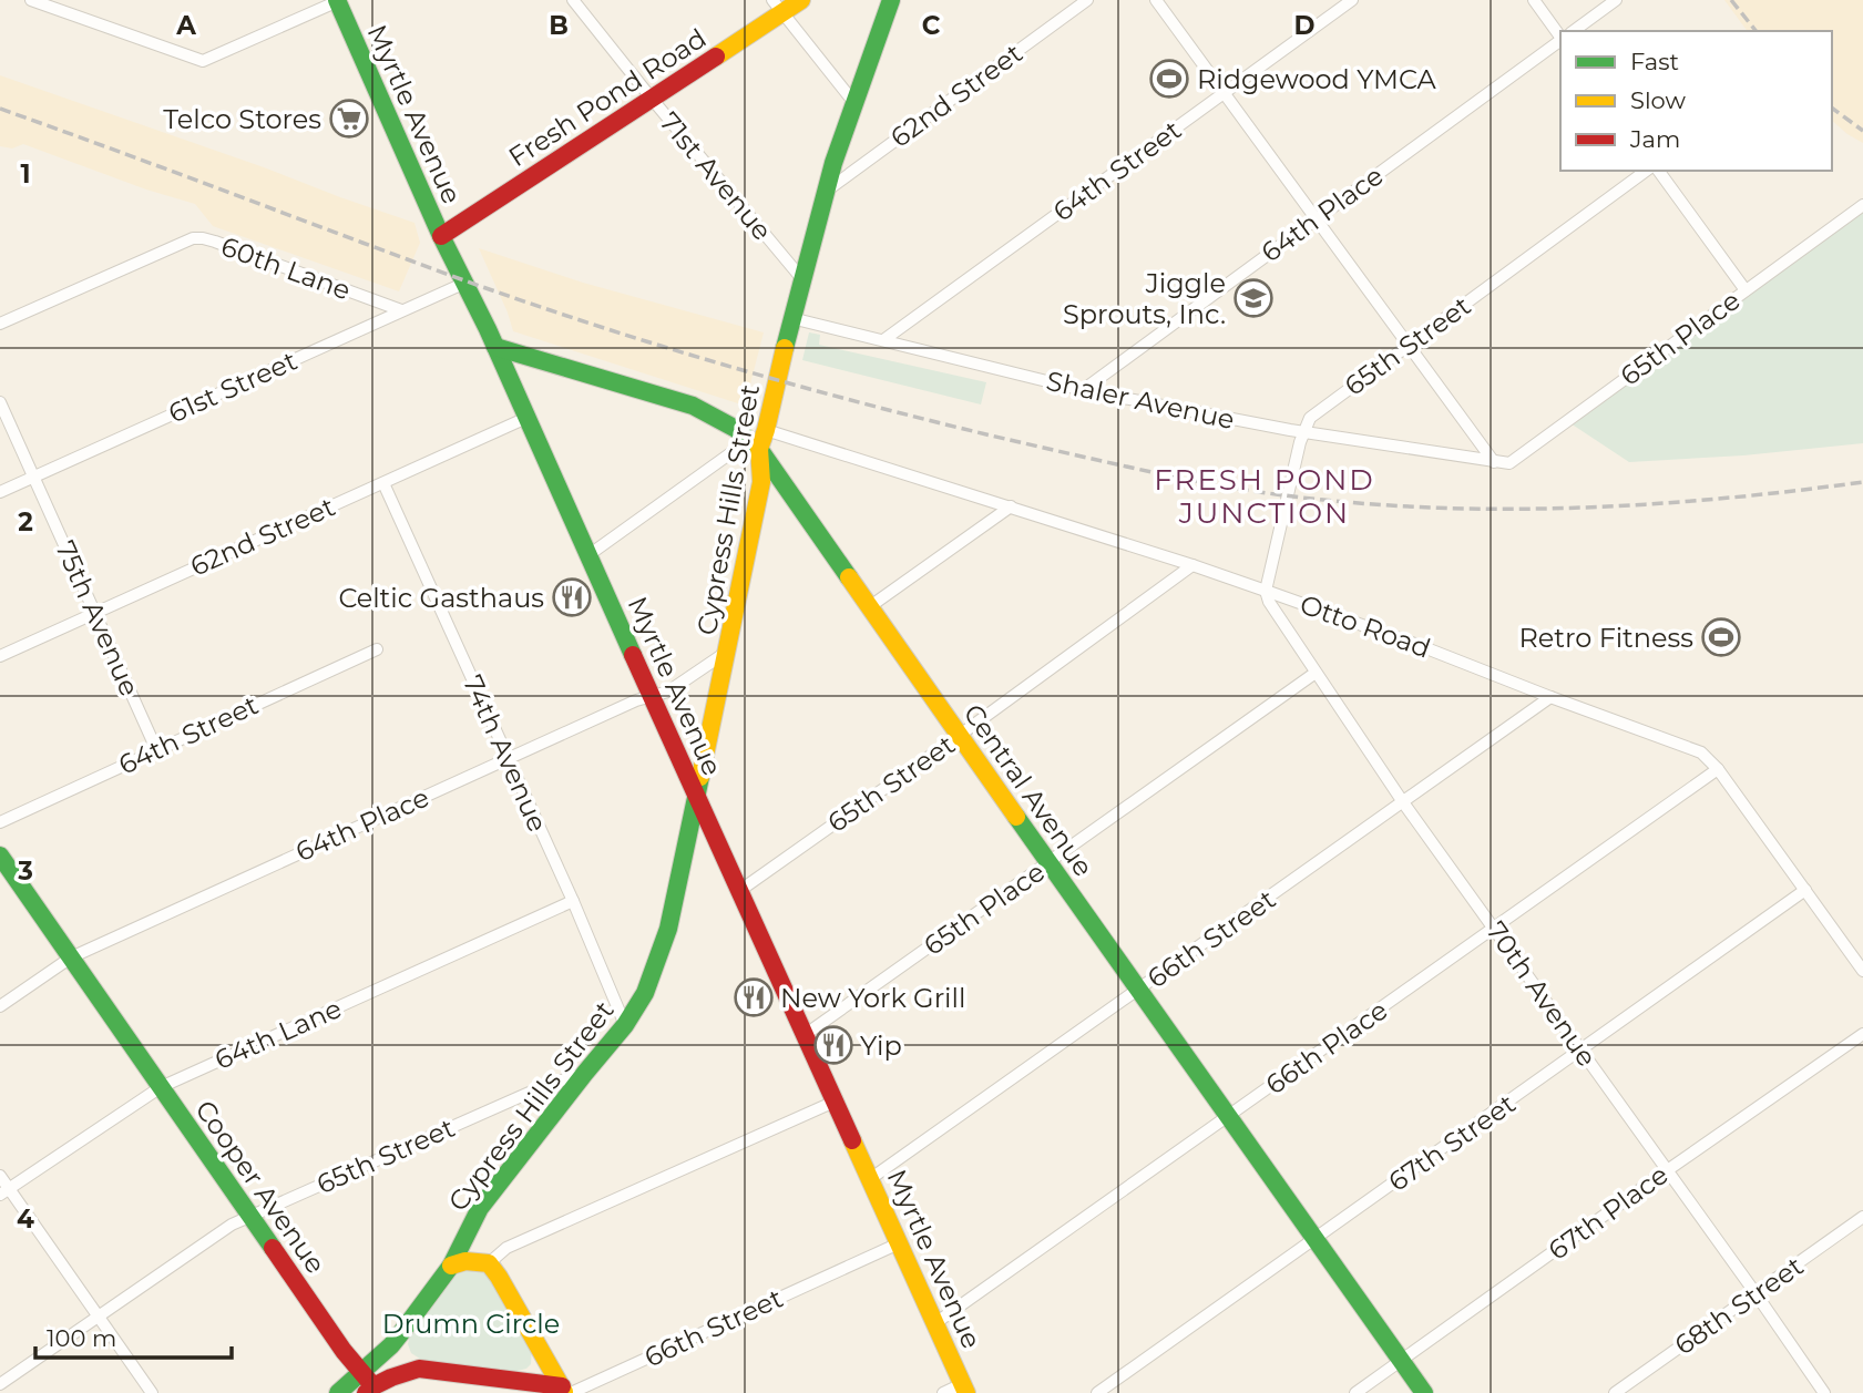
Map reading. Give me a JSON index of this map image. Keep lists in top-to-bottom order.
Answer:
{
  "streets": {
    "main road": [
      "Fresh Pond Road",
      "Myrtle Avenue",
      "Cypress Hills Street",
      "Central Avenue",
      "Cooper Avenue"
    ],
    "street": [
      "62nd Street",
      "64th Street",
      "71st Avenue",
      "64th Place",
      "60th Lane",
      "65th Place",
      "65th Street",
      "61st Street",
      "Shaler Avenue",
      "75th Avenue",
      "Otto Road",
      "74th Avenue",
      "66th Street",
      "70th Avenue",
      "64th Lane",
      "66th Place",
      "67th Street",
      "67th Place",
      "68th Street"
    ]
  },
  "crossings": [
    ["62nd Street", "Myrtle Avenue"],
    ["62nd Street", "Cypress Hills Street"],
    ["62nd Street", "75th Avenue"],
    ["62nd Street", "74th Avenue"],
    ["Fresh Pond Road", "Myrtle Avenue"],
    ["Fresh Pond Road", "71st Avenue"],
    ["Myrtle Avenue", "64th Place"],
    ["Myrtle Avenue", "65th Place"],
    ["Myrtle Avenue", "65th Street"],
    ["Myrtle Avenue", "61st Street"],
    ["Myrtle Avenue", "Cypress Hills Street"],
    ["Myrtle Avenue", "Central Avenue"],
    ["Myrtle Avenue", "66th Street"],
    ["Myrtle Avenue", "66th Place"],
    ["64th Street", "Shaler Avenue"],
    ["64th Street", "75th Avenue"],
    ["71st Avenue", "Cypress Hills Street"],
    ["64th Place", "Shaler Avenue"],
    ["64th Place", "Cypress Hills Street"],
    ["64th Place", "74th Avenue"],
    ["64th Place", "Cooper Avenue"],
    ["60th Lane", "61st Street"],
    ["65th Place", "Shaler Avenue"],
    ["65th Place", "Central Avenue"],
    ["65th Place", "70th Avenue"],
    ["65th Street", "Shaler Avenue"],
    ["65th Street", "Cypress Hills Street"],
    ["65th Street", "Otto Road"],
    ["65th Street", "Central Avenue"],
    ["65th Street", "70th Avenue"],
    ["65th Street", "Cooper Avenue"],
    ["61st Street", "75th Avenue"],
    ["Shaler Avenue", "Cypress Hills Street"],
    ["Cypress Hills Street", "Otto Road"],
    ["Cypress Hills Street", "74th Avenue"],
    ["Cypress Hills Street", "Central Avenue"],
    ["Cypress Hills Street", "Cooper Avenue"],
    ["Otto Road", "66th Street"],
    ["Otto Road", "70th Avenue"],
    ["Otto Road", "66th Place"],
    ["Otto Road", "67th Street"],
    ["74th Avenue", "64th Lane"],
    ["Central Avenue", "66th Street"],
    ["Central Avenue", "66th Place"],
    ["Central Avenue", "67th Street"],
    ["Central Avenue", "67th Place"],
    ["66th Street", "70th Avenue"],
    ["66th Street", "Cooper Avenue"],
    ["70th Avenue", "66th Place"],
    ["70th Avenue", "67th Street"],
    ["70th Avenue", "67th Place"],
    ["70th Avenue", "68th Street"],
    ["64th Lane", "Cooper Avenue"]
  ],
  "districts": ["FRESH POND JUNCTION"],
  "parks": ["Drumn Circle"],
  "places": {
    "sports": ["Ridgewood YMCA", "Retro Fitness"],
    "supermarket": ["Telco Stores"],
    "school or university": ["Jiggle Sprouts, Inc."],
    "restaurant": ["Celtic Gasthaus", "New York Grill", "Yip"]
  },
  "legend": ["Fast", "Slow", "Jam"],
  "scale_bar": "100 m",
  "grid": {
    "columns": [
      "A",
      "B",
      "C",
      "D"
    ],
    "rows": [
      "1",
      "2",
      "3",
      "4"
    ]
  }
}
